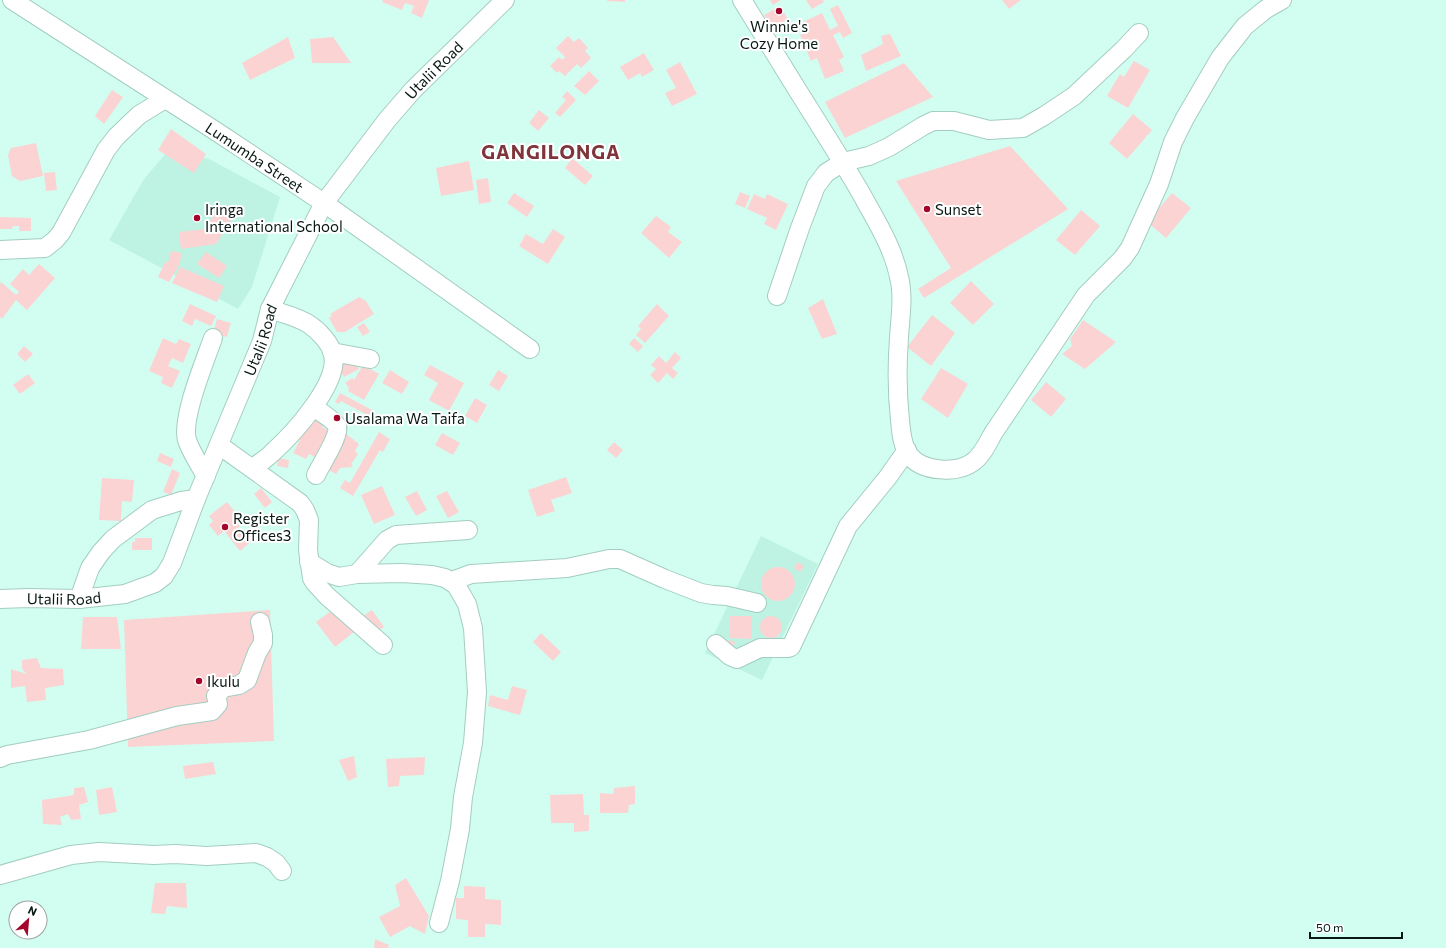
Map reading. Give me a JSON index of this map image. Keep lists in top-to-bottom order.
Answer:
{
  "streets": {
    "street": ["Utalii Road", "Lumumba Street"]
  },
  "crossings": [
    ["Utalii Road", "Lumumba Street"]
  ],
  "districts": ["GANGILONGA"],
  "places": [
    "Winnie's Cozy Home",
    "Sunset",
    "Iringa International School",
    "Usalama Wa Taifa",
    "Register Offices3",
    "Ikulu"
  ],
  "scale_bar": "50 m",
  "north": "top right"
}
